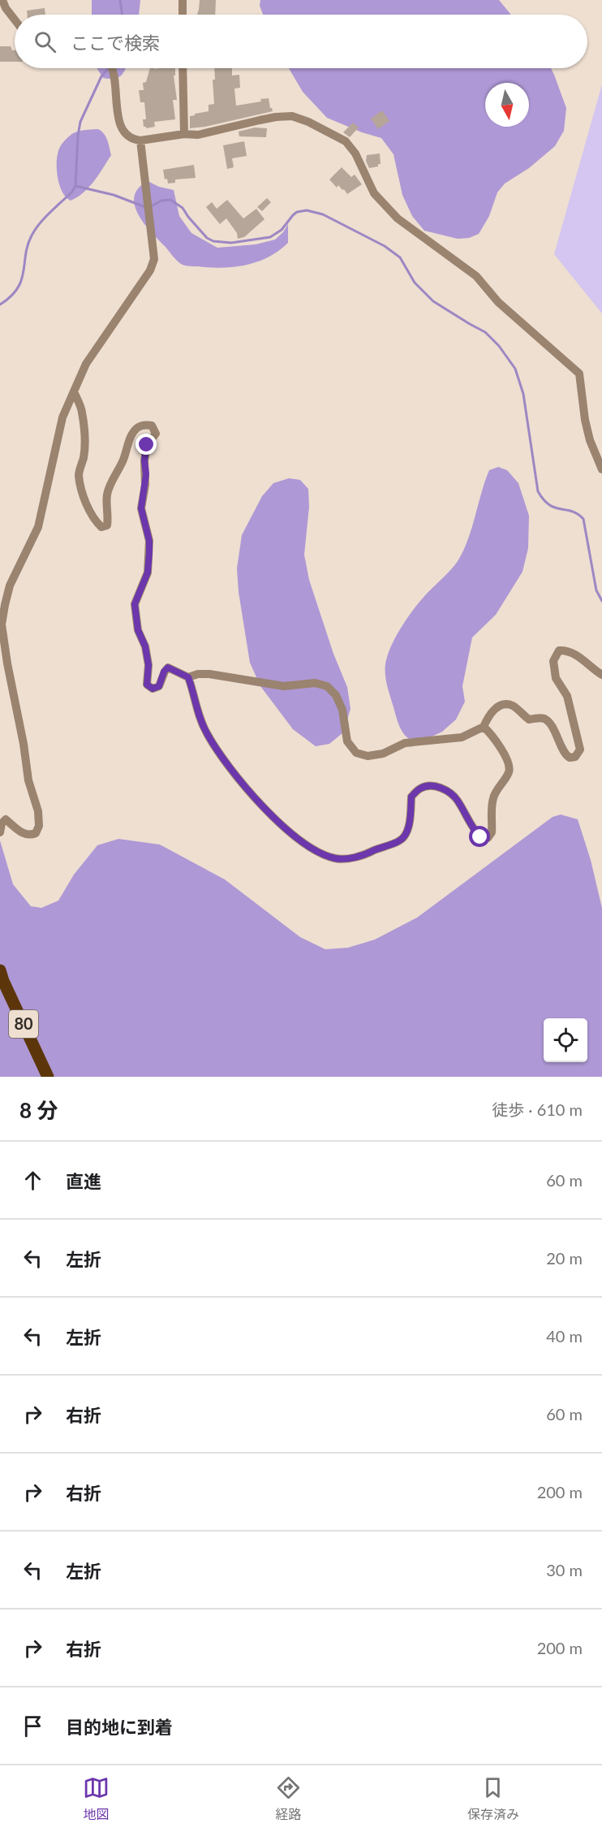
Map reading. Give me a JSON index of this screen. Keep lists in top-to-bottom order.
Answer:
{
  "streets": {
    "main road": ["80"]
  },
  "north": "bottom",
  "page": {
    "search": "ここで検索",
    "heading": ["8 分", "徒歩 · 610 m"],
    "list": [
      ["直進", "60 m"],
      ["左折", "20 m"],
      ["左折", "40 m"],
      ["右折", "60 m"],
      ["右折", "200 m"],
      ["左折", "30 m"],
      ["右折", "200 m"],
      "目的地に到着"
    ],
    "nav": ["地図", "経路", "保存済み"]
  }
}
